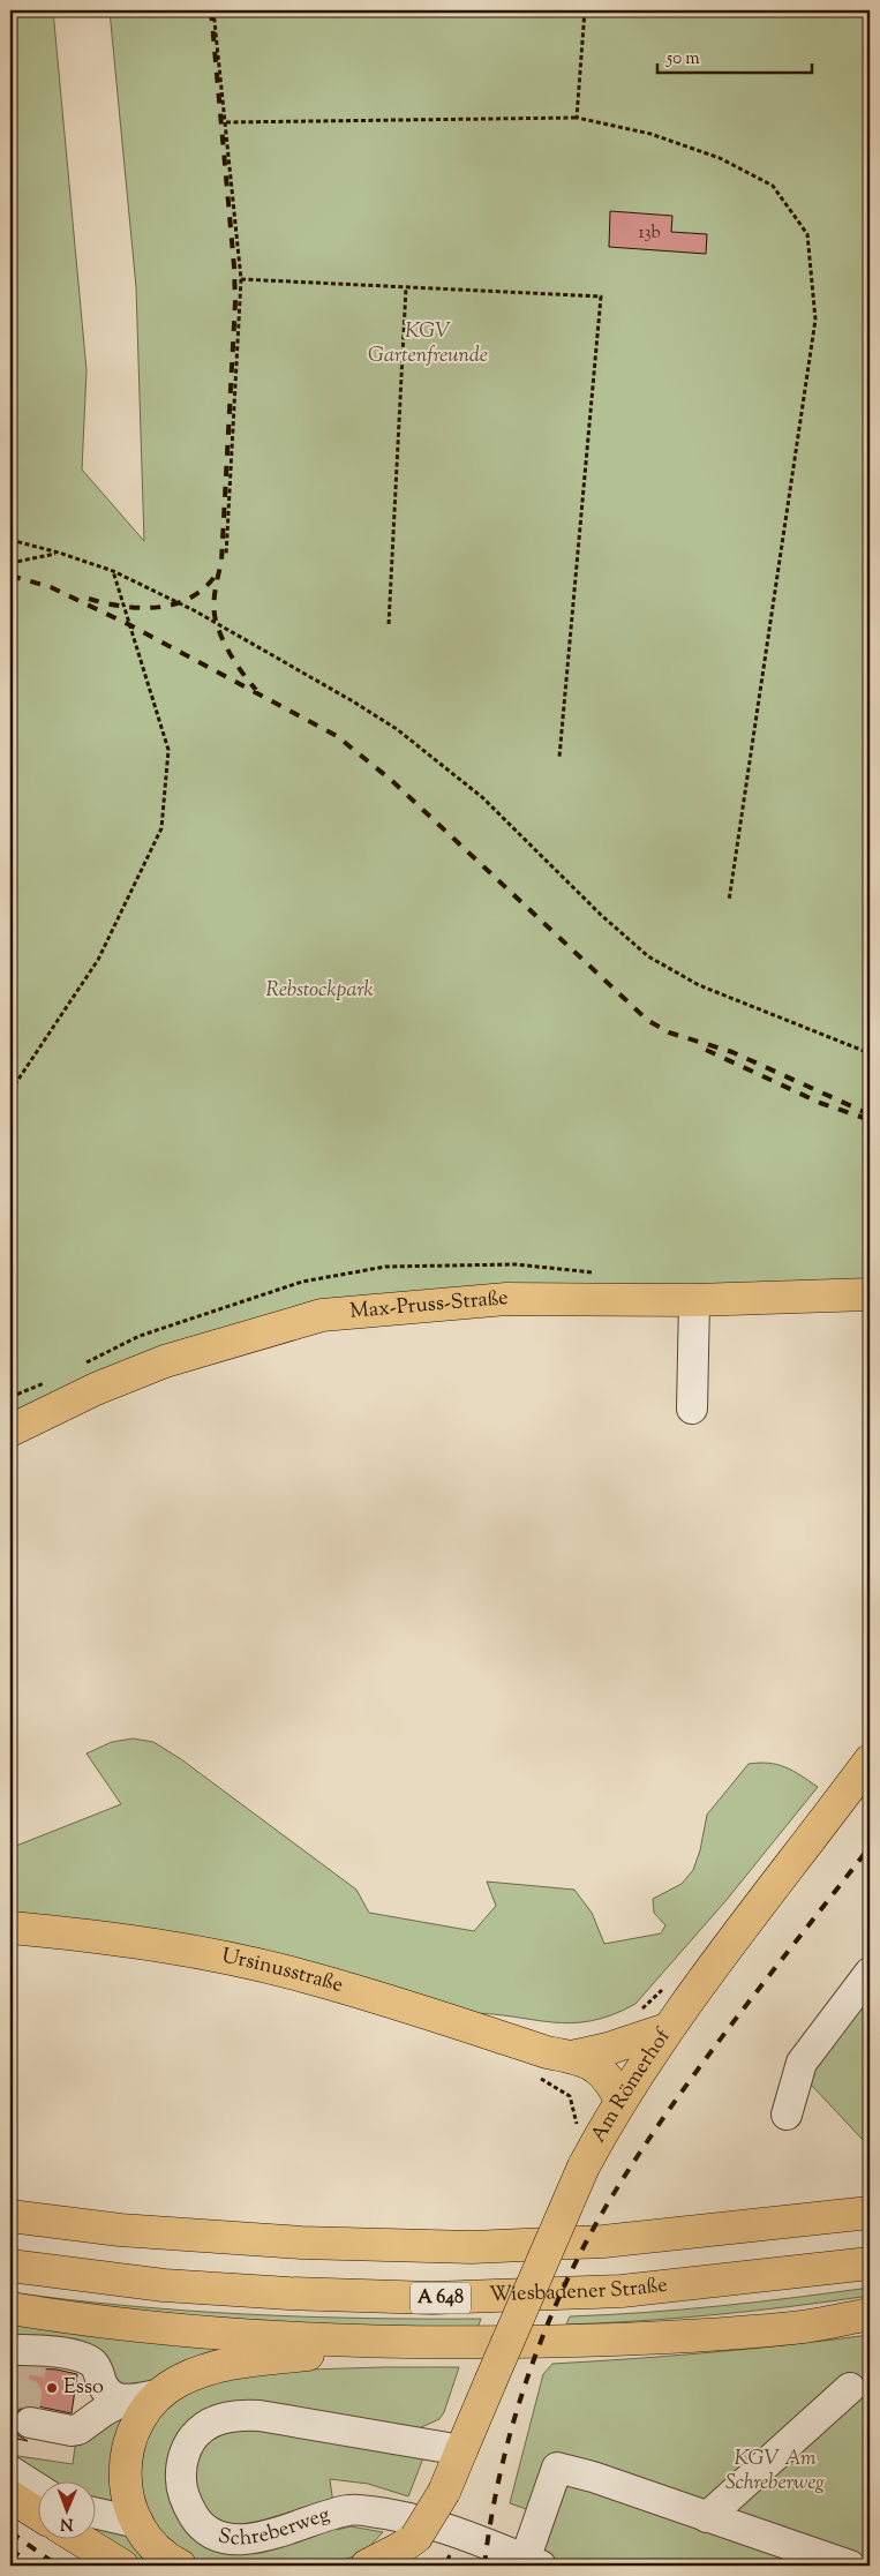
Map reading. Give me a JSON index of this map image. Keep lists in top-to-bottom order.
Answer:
{
  "streets": {
    "main road": [
      "Max-Pruss-Straße",
      "Ursinusstraße",
      "Am Römerhof",
      "Wiesbadener Straße",
      "A 648"
    ],
    "street": ["Schreberweg"]
  },
  "crossings": [
    ["Ursinusstraße", "Am Römerhof"],
    ["Am Römerhof", "Schreberweg"]
  ],
  "parks": ["KGV Gartenfreunde", "Rebstockpark", "KGV Am Schreberweg"],
  "places": ["Esso"],
  "house_numbers": ["13b"],
  "scale_bar": "50 m",
  "north": "bottom"
}
